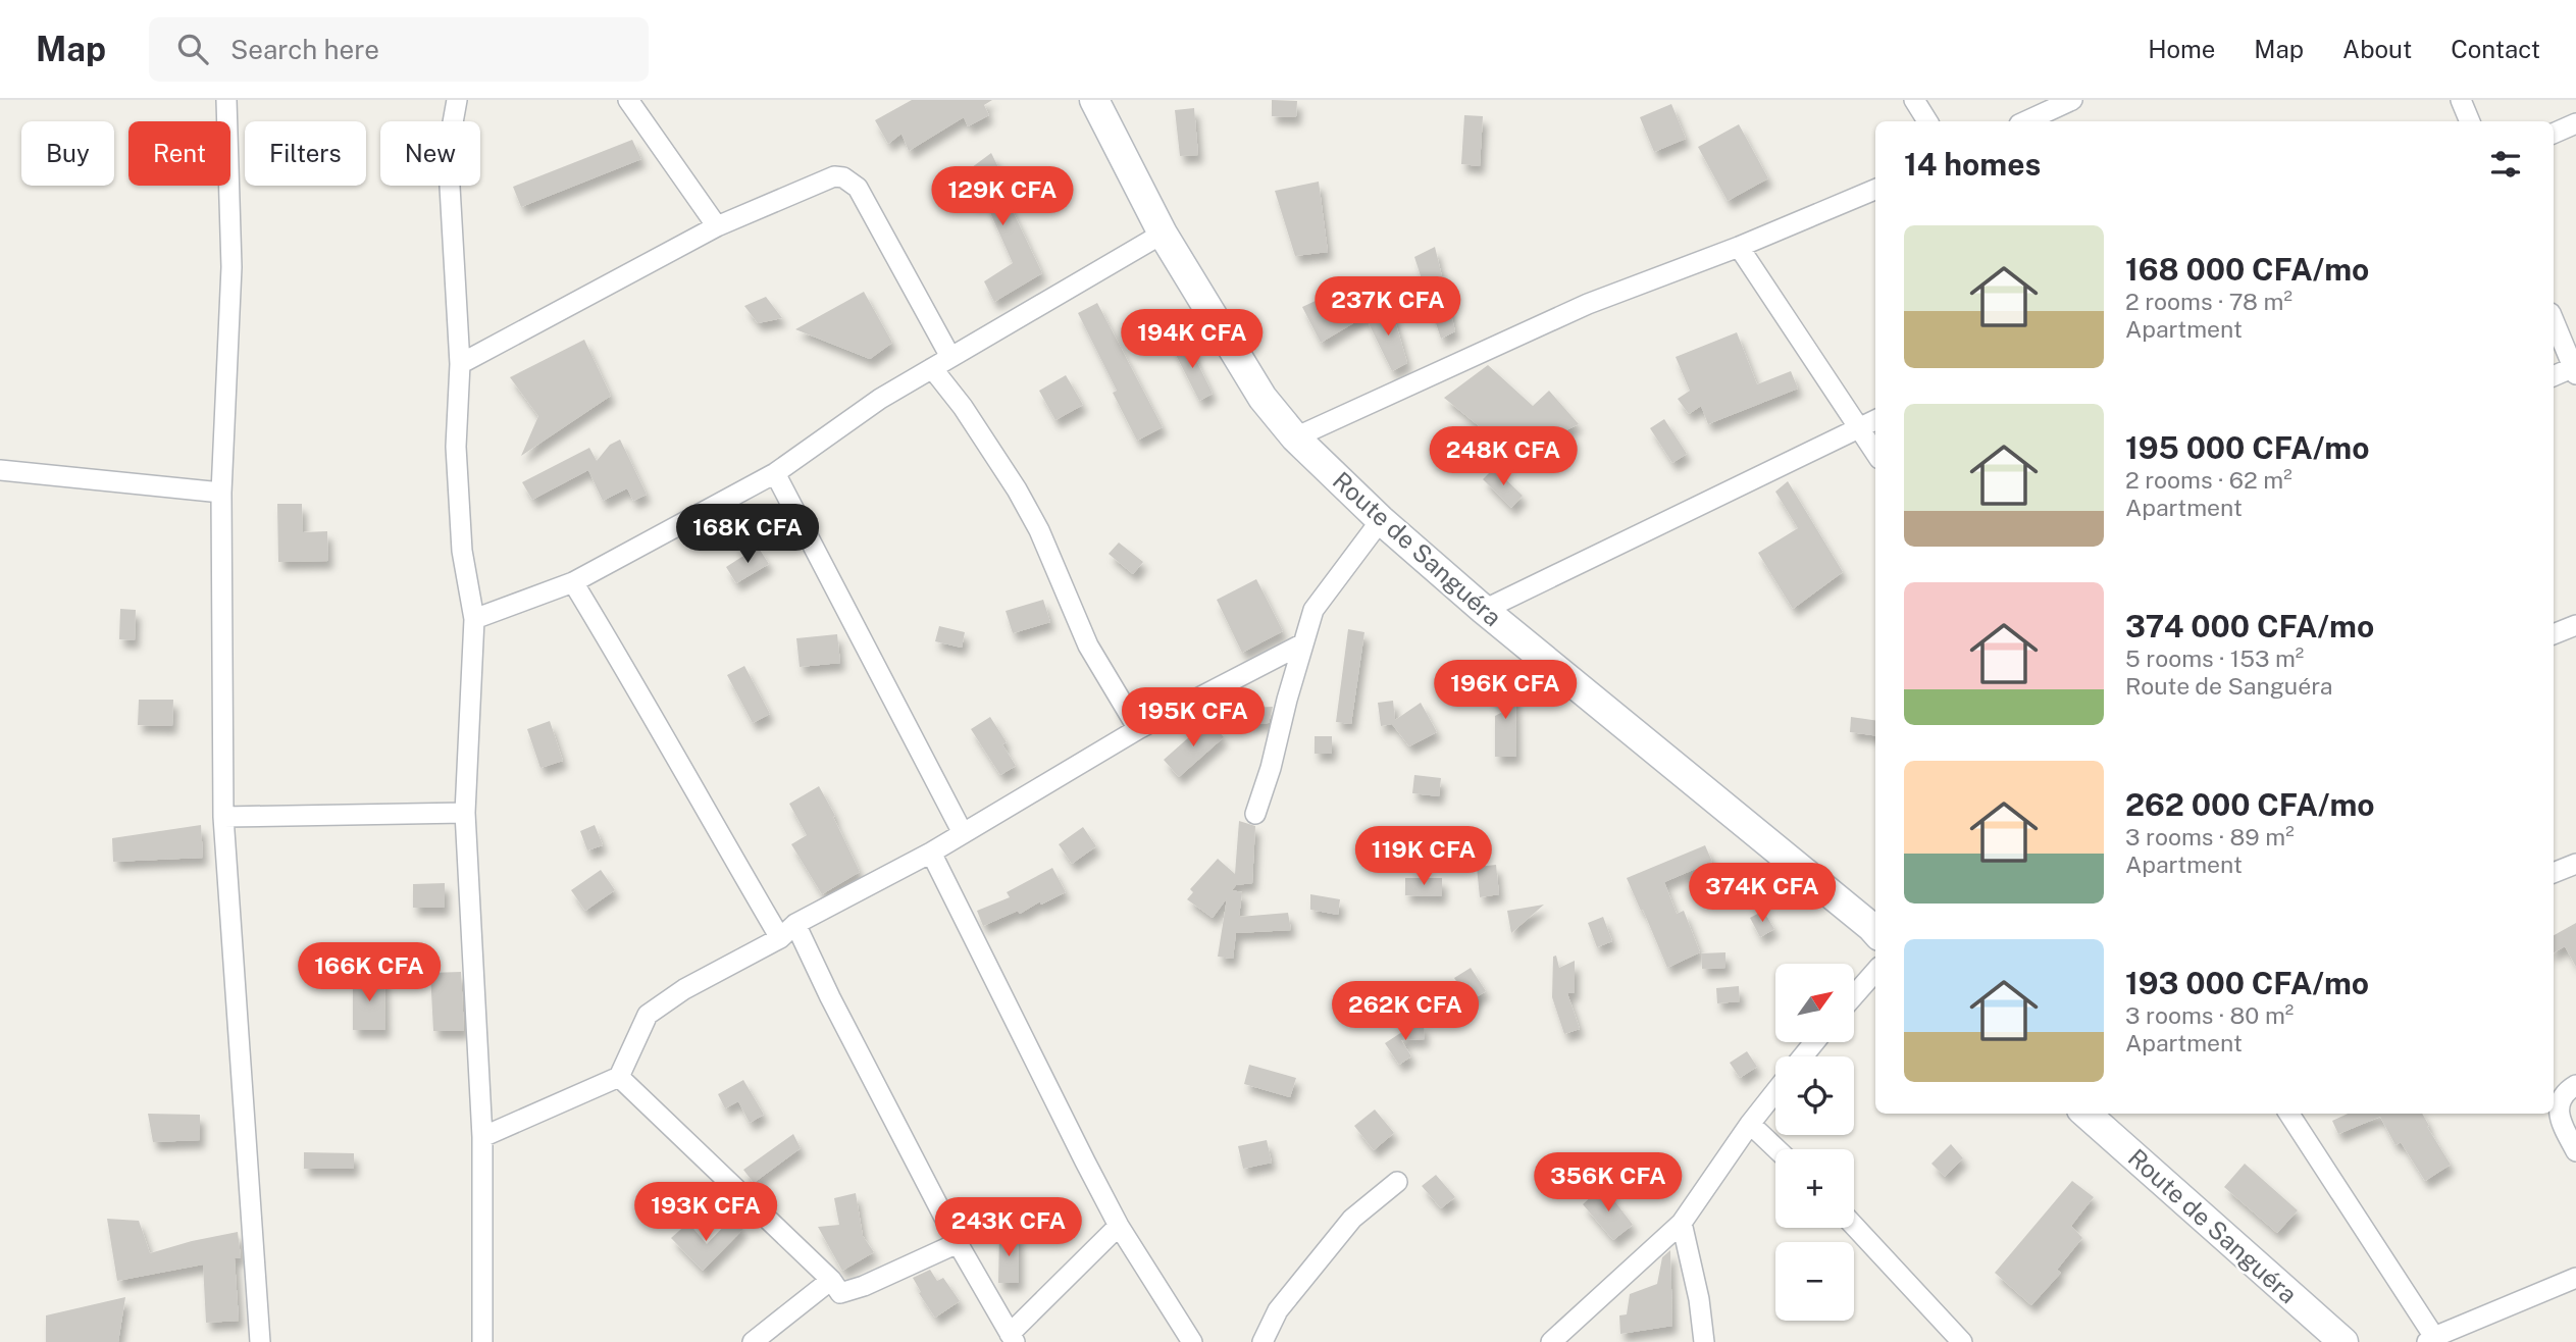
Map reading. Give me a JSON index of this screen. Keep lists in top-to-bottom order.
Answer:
{
  "streets": {
    "street": ["Route de Sanguéra"]
  },
  "north": "top right",
  "page": {
    "header": "Map",
    "search": "Search here",
    "nav": [
      "Home",
      "Map",
      "About",
      "Contact"
    ],
    "chip": [
      "Buy",
      "Rent",
      "Filters",
      "New"
    ],
    "heading": "14 homes",
    "price": [
      "129K CFA",
      "237K CFA",
      "194K CFA",
      "248K CFA",
      "168K CFA",
      "196K CFA",
      "195K CFA",
      "119K CFA",
      "374K CFA",
      "166K CFA",
      "262K CFA",
      "356K CFA",
      "193K CFA",
      "243K CFA"
    ],
    "list": [
      {
        "name": "168 000 CFA/mo",
        "note": "2 rooms · 78 m² · Apartment"
      },
      {
        "name": "195 000 CFA/mo",
        "note": "2 rooms · 62 m² · Apartment"
      },
      {
        "name": "374 000 CFA/mo",
        "note": "5 rooms · 153 m² · Route de Sanguéra"
      },
      {
        "name": "262 000 CFA/mo",
        "note": "3 rooms · 89 m² · Apartment"
      },
      {
        "name": "193 000 CFA/mo",
        "note": "3 rooms · 80 m² · Apartment"
      }
    ],
    "map_buttons": ["+", "−"]
  }
}
